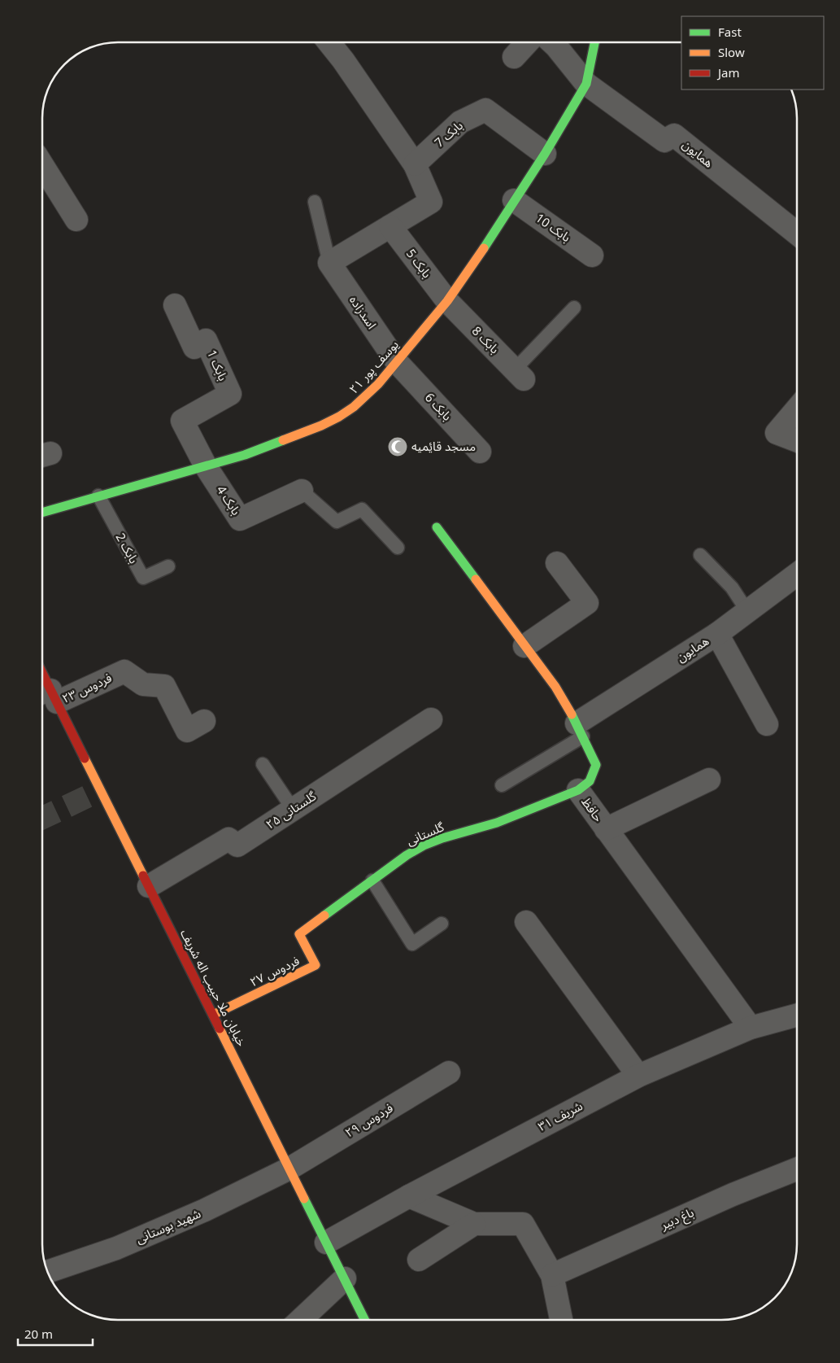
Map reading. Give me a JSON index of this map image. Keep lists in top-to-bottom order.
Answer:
{
  "streets": {
    "street": [
      "بابک 7",
      "همایون",
      "بابک 10",
      "بابک 5",
      "اسدزاده",
      "بابک 8",
      "بابک 1",
      "یوسف پور ۲۱",
      "بابک 6",
      "بابک 4",
      "فردوس ۲۳",
      "حافظ",
      "گلستانی ۲۵",
      "گلستانی",
      "فردوس ۲۷",
      "خیابان ملا حبیب اله شریف",
      "شریف ۳۱",
      "فردوس ۲۹",
      "باغ دبیر",
      "شهید بوستانی"
    ],
    "lane": ["بابک 2"]
  },
  "crossings": [
    ["بابک 7", "یوسف پور ۲۱"],
    ["همایون", "یوسف پور ۲۱"],
    ["همایون", "حافظ"],
    ["بابک 10", "یوسف پور ۲۱"],
    ["بابک 5", "بابک 8"],
    ["بابک 5", "یوسف پور ۲۱"],
    ["اسدزاده", "یوسف پور ۲۱"],
    ["اسدزاده", "بابک 6"],
    ["بابک 8", "یوسف پور ۲۱"],
    ["بابک 1", "یوسف پور ۲۱"],
    ["بابک 1", "بابک 4"],
    ["یوسف پور ۲۱", "بابک 6"],
    ["یوسف پور ۲۱", "بابک 4"],
    ["یوسف پور ۲۱", "بابک 2"],
    ["فردوس ۲۳", "خیابان ملا حبیب اله شریف"],
    ["حافظ", "گلستانی"],
    ["حافظ", "شریف ۳۱"],
    ["گلستانی ۲۵", "خیابان ملا حبیب اله شریف"],
    ["گلستانی", "فردوس ۲۷"],
    ["فردوس ۲۷", "خیابان ملا حبیب اله شریف"],
    ["خیابان ملا حبیب اله شریف", "شریف ۳۱"],
    ["خیابان ملا حبیب اله شریف", "فردوس ۲۹"],
    ["خیابان ملا حبیب اله شریف", "شهید بوستانی"],
    ["فردوس ۲۹", "شهید بوستانی"]
  ],
  "places": {
    "mosque": ["مسجد قایٔمیه"]
  },
  "legend": ["Fast", "Slow", "Jam"],
  "scale_bar": "20 m"
}
